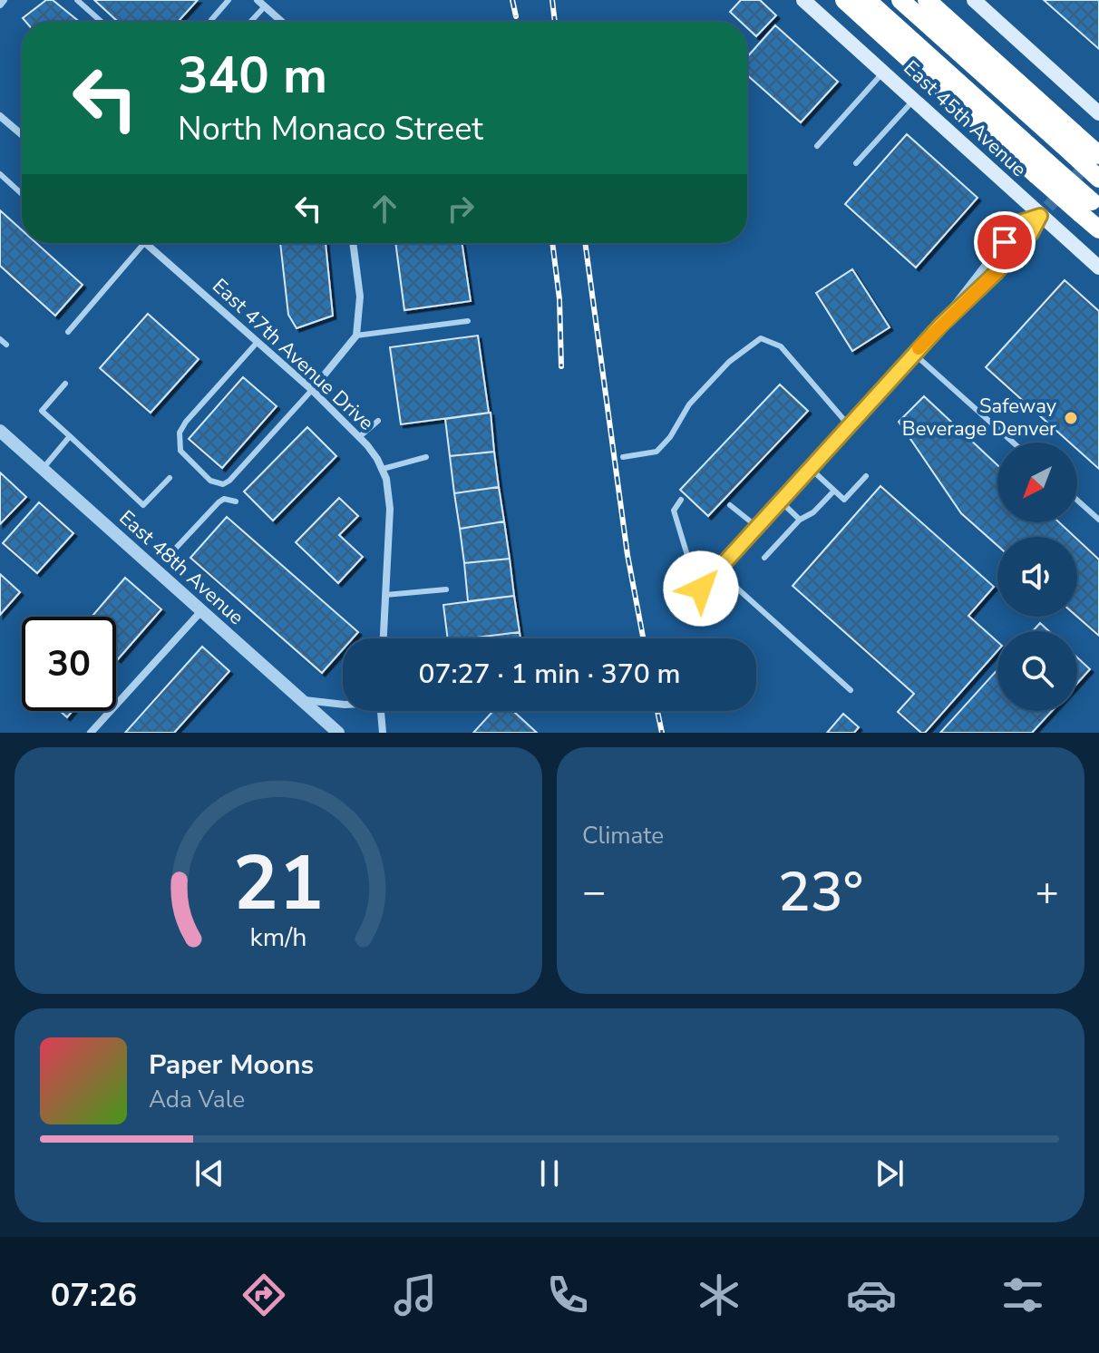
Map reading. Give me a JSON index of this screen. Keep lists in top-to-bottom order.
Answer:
{
  "streets": {
    "main road": ["East 45th Avenue"],
    "street": ["East 47th Avenue Drive", "East 48th Avenue"]
  },
  "places": ["Safeway Beverage Denver"],
  "north": "bottom left",
  "page": {
    "turn": ["340 m", "North Monaco Street"],
    "limit": "30",
    "trip": "07:27 · 1 min · 370 m",
    "tile": "Climate",
    "heat": ["−", "23°", "+"],
    "song": ["Paper Moons", "Ada Vale"],
    "tabs": "07:26",
    "gauge": ["21", "km/h"]
  }
}
